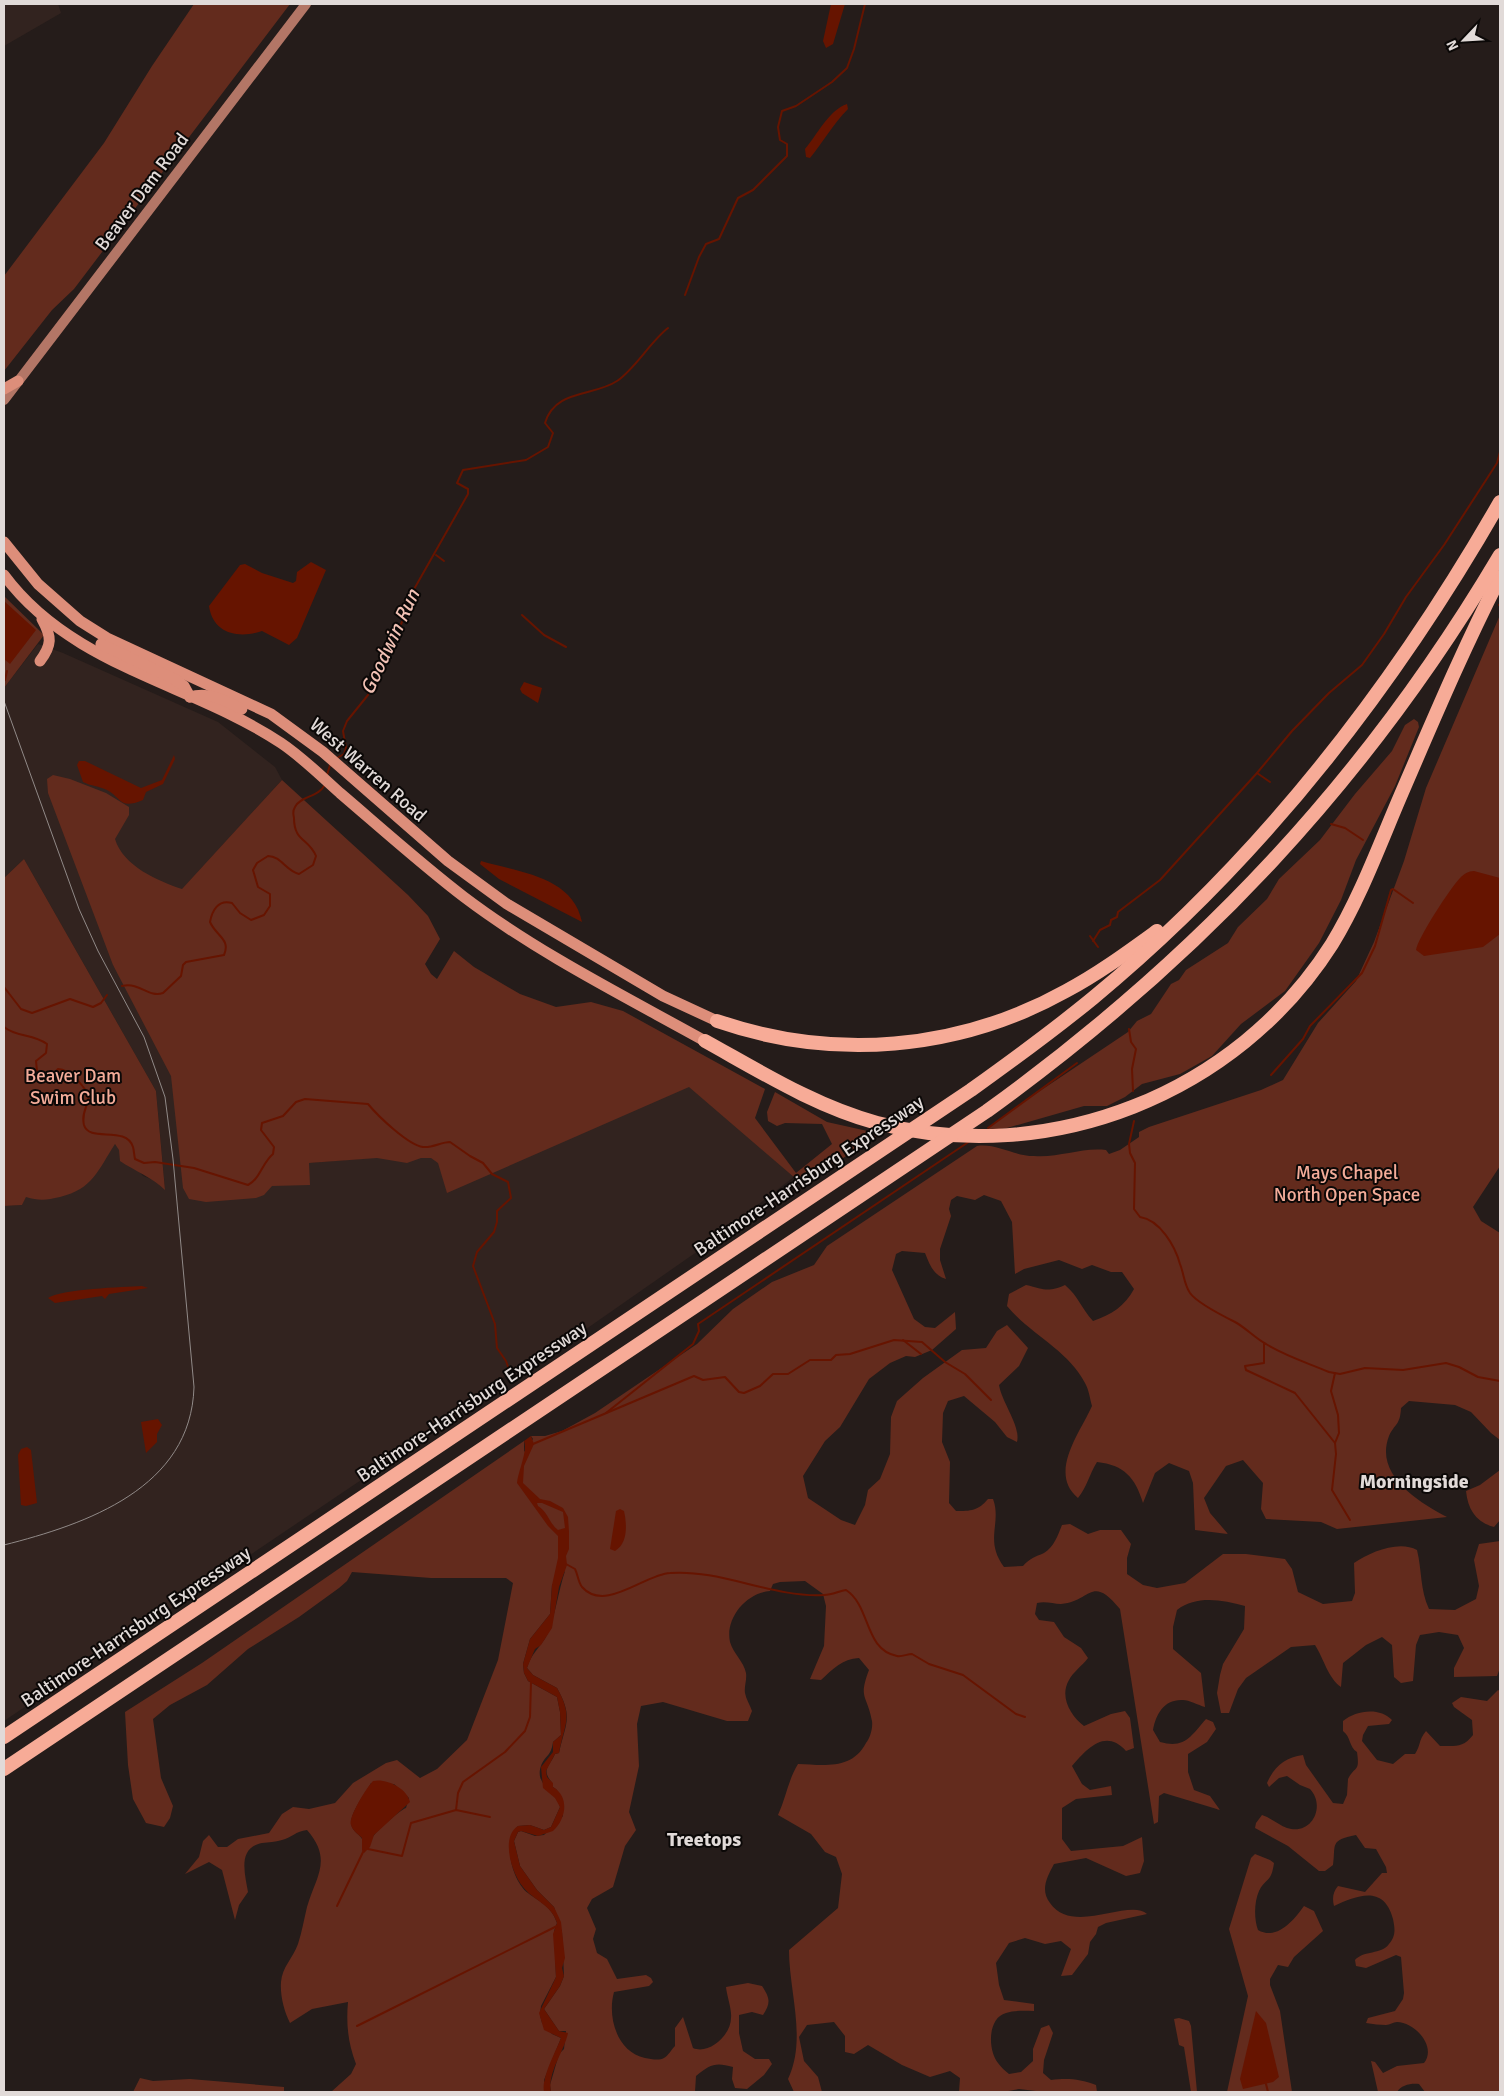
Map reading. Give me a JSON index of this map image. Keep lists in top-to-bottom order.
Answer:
{
  "streets": {
    "highway": ["Baltimore-Harrisburg Expressway"],
    "main road": ["Beaver Dam Road", "West Warren Road"]
  },
  "districts": ["Morningside", "Treetops"],
  "water": ["Goodwin Run"],
  "parks": ["Beaver Dam Swim Club", "Mays Chapel North Open Space"],
  "north": "bottom left"
}
